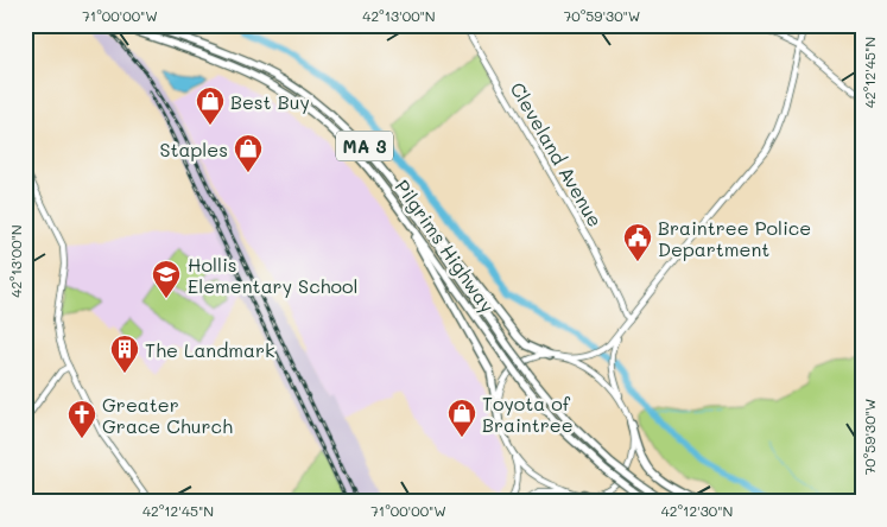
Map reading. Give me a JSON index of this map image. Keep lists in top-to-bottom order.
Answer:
{
  "streets": {
    "highway": ["MA 3", "Pilgrims Highway"],
    "main road": ["Cleveland Avenue"]
  },
  "places": {
    "shop": ["Best Buy", "Staples", "Toyota of Braintree"],
    "public building": ["Braintree Police Department"],
    "school or university": ["Hollis Elementary School"],
    "building": ["The Landmark"],
    "church": ["Greater Grace Church"]
  },
  "coordinates": [
    "71°00'00\"W",
    "42°13'00\"N",
    "70°59'30\"W",
    "42°12'45\"N",
    "42°12'30\"N"
  ]
}
